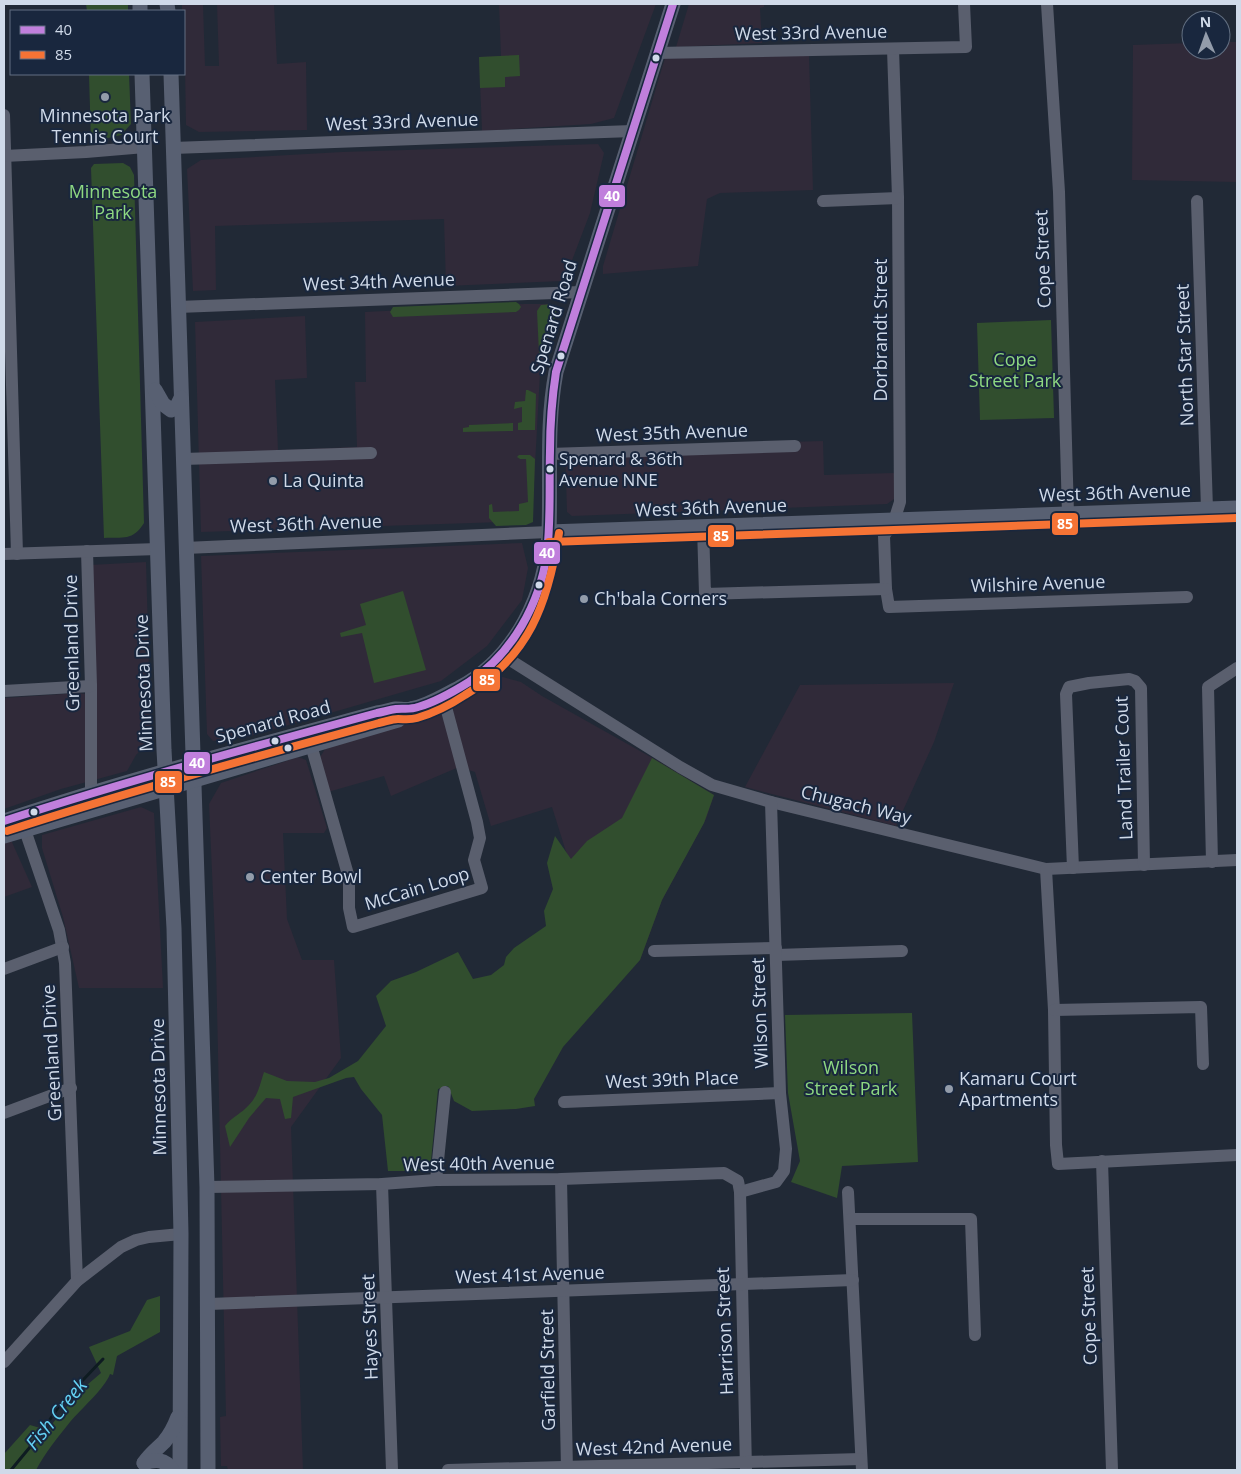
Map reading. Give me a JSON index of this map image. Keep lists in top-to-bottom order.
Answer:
{
  "streets": {
    "main road": ["Spenard Road", "West 36th Avenue", "Minnesota Drive"],
    "street": [
      "West 33rd Avenue",
      "Cope Street",
      "West 34th Avenue",
      "Dorbrandt Street",
      "North Star Street",
      "West 35th Avenue",
      "Wilshire Avenue",
      "Greenland Drive",
      "Land Trailer Cout",
      "Chugach Way",
      "McCain Loop",
      "Wilson Street",
      "West 39th Place",
      "West 40th Avenue",
      "West 41st Avenue",
      "Hayes Street",
      "Harrison Street",
      "Garfield Street",
      "West 42nd Avenue"
    ]
  },
  "crossings": [
    ["West 33rd Avenue", "Spenard Road"],
    ["West 33rd Avenue", "Dorbrandt Street"],
    ["Cope Street", "West 36th Avenue"],
    ["West 34th Avenue", "Spenard Road"],
    ["Spenard Road", "West 35th Avenue"],
    ["Spenard Road", "West 36th Avenue"],
    ["Spenard Road", "Greenland Drive"],
    ["Spenard Road", "Minnesota Drive"],
    ["Spenard Road", "Chugach Way"],
    ["Spenard Road", "McCain Loop"],
    ["Dorbrandt Street", "West 36th Avenue"],
    ["Dorbrandt Street", "Wilshire Avenue"],
    ["North Star Street", "West 36th Avenue"],
    ["Land Trailer Cout", "Chugach Way"],
    ["Chugach Way", "Wilson Street"],
    ["Wilson Street", "West 39th Place"],
    ["Wilson Street", "West 40th Avenue"],
    ["Wilson Street", "Harrison Street"],
    ["West 40th Avenue", "Hayes Street"],
    ["West 40th Avenue", "Harrison Street"],
    ["West 40th Avenue", "Garfield Street"],
    ["West 41st Avenue", "Hayes Street"],
    ["West 41st Avenue", "Harrison Street"],
    ["West 41st Avenue", "Garfield Street"],
    ["Harrison Street", "West 42nd Avenue"],
    ["Garfield Street", "West 42nd Avenue"]
  ],
  "water": ["Fish Creek"],
  "parks": ["Minnesota Park", "Cope Street Park", "Wilson Street Park"],
  "places": [
    "Minnesota Park Tennis Court",
    "Spenard & 36th Avenue NNE",
    "La Quinta",
    "Ch'bala Corners",
    "Center Bowl",
    "Kamaru Court Apartments"
  ],
  "lines": ["transit line 40", "transit line 85"],
  "legend": ["40", "85"],
  "north": "top"
}
